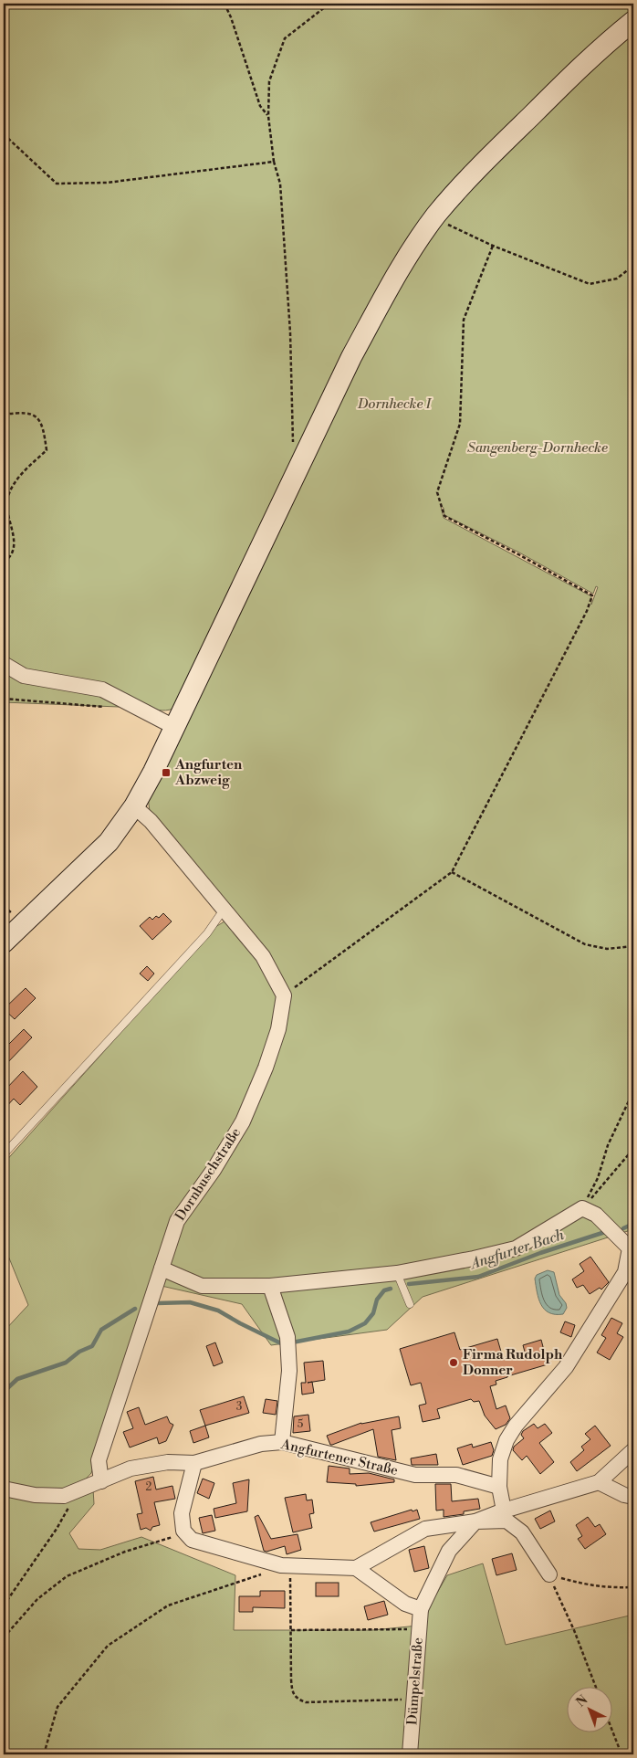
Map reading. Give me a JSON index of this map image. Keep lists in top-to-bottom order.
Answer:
{
  "streets": {
    "street": ["Dornbuschstraße", "Angfurtener Straße", "Dümpelstraße"]
  },
  "crossings": [
    ["Dornbuschstraße", "Angfurtener Straße"]
  ],
  "water": ["Angfurter Bach"],
  "parks": ["Dornhecke I", "Sangenberg-Dornhecke"],
  "places": {
    "transit": ["Angfurten Abzweig"],
    "other": ["Firma Rudolph Donner"]
  },
  "house_numbers": ["3", "5", "2"],
  "north": "top left"
}
